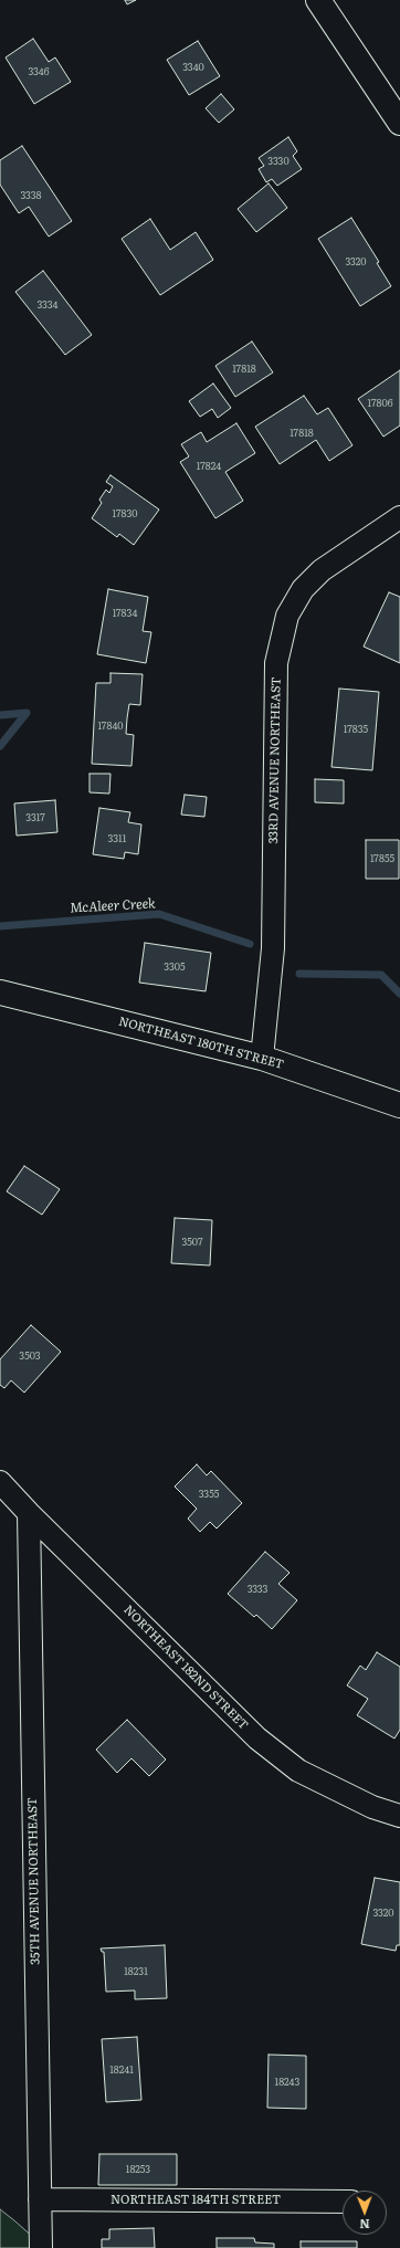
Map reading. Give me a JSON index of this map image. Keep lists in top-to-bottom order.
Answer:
{
  "streets": {
    "street": [
      "33RD AVENUE NORTHEAST",
      "NORTHEAST 180TH STREET",
      "NORTHEAST 182ND STREET",
      "35TH AVENUE NORTHEAST",
      "NORTHEAST 184TH STREET"
    ]
  },
  "crossings": [
    ["33RD AVENUE NORTHEAST", "NORTHEAST 180TH STREET"],
    ["NORTHEAST 182ND STREET", "35TH AVENUE NORTHEAST"],
    ["35TH AVENUE NORTHEAST", "NORTHEAST 184TH STREET"]
  ],
  "water": ["McAleer Creek"],
  "house_numbers": [
    "3340",
    "3346",
    "3330",
    "3338",
    "3320",
    "3334",
    "17818",
    "17806",
    "17818",
    "17824",
    "17830",
    "17834",
    "17840",
    "17835",
    "3317",
    "3311",
    "17855",
    "3305",
    "3507",
    "3503",
    "3355",
    "3333",
    "3320",
    "18231",
    "18241",
    "18243",
    "18253"
  ],
  "north": "bottom"
}
